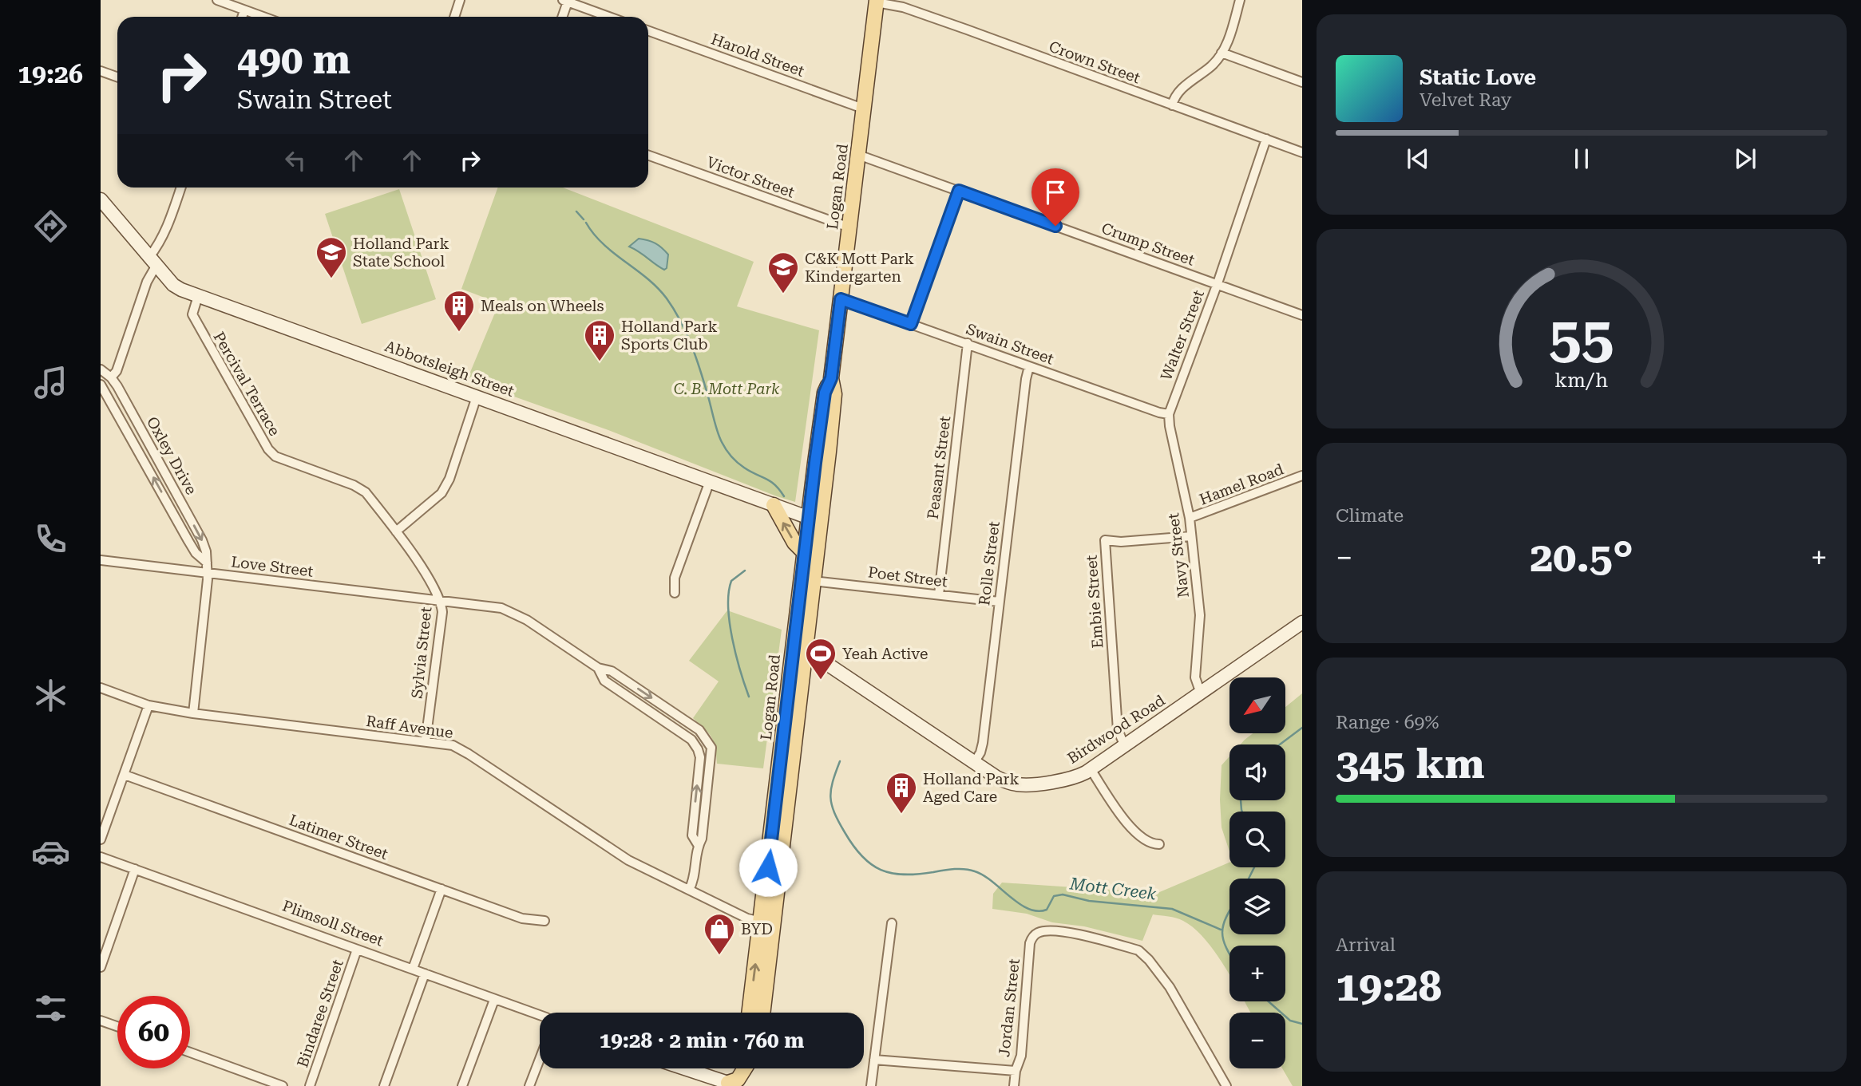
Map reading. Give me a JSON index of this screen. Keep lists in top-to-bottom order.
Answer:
{
  "streets": {
    "main road": ["Logan Road"],
    "street": [
      "Harold Street",
      "Crown Street",
      "Victor Street",
      "Crump Street",
      "Walter Street",
      "Swain Street",
      "Abbotsleigh Street",
      "Percival Terrace",
      "Oxley Drive",
      "Peasant Street",
      "Hamel Road",
      "Navy Street",
      "Rolle Street",
      "Love Street",
      "Poet Street",
      "Embie Street",
      "Sylvia Street",
      "Raff Avenue",
      "Birdwood Road",
      "Latimer Street",
      "Plimsoll Street",
      "Jordan Street",
      "Bindaree Street"
    ]
  },
  "crossings": [
    ["Harold Street", "Logan Road"],
    ["Crown Street", "Logan Road"],
    ["Crown Street", "Walter Street"],
    ["Victor Street", "Logan Road"],
    ["Logan Road", "Crump Street"],
    ["Logan Road", "Swain Street"],
    ["Logan Road", "Abbotsleigh Street"],
    ["Logan Road", "Poet Street"],
    ["Logan Road", "Raff Avenue"],
    ["Logan Road", "Birdwood Road"],
    ["Crump Street", "Walter Street"],
    ["Walter Street", "Swain Street"],
    ["Walter Street", "Navy Street"],
    ["Swain Street", "Peasant Street"],
    ["Swain Street", "Navy Street"],
    ["Swain Street", "Rolle Street"],
    ["Abbotsleigh Street", "Percival Terrace"],
    ["Percival Terrace", "Love Street"],
    ["Percival Terrace", "Sylvia Street"],
    ["Oxley Drive", "Love Street"],
    ["Oxley Drive", "Raff Avenue"],
    ["Peasant Street", "Poet Street"],
    ["Hamel Road", "Navy Street"],
    ["Navy Street", "Embie Street"],
    ["Navy Street", "Birdwood Road"],
    ["Rolle Street", "Poet Street"],
    ["Rolle Street", "Birdwood Road"],
    ["Love Street", "Sylvia Street"],
    ["Embie Street", "Birdwood Road"],
    ["Sylvia Street", "Raff Avenue"],
    ["Plimsoll Street", "Bindaree Street"]
  ],
  "water": ["Mott Creek"],
  "parks": ["C. B. Mott Park"],
  "places": {
    "school or university": ["Holland Park State School", "C&K Mott Park Kindergarten"],
    "building": ["Meals on Wheels", "Holland Park Sports Club", "Holland Park Aged Care"],
    "sports": ["Yeah Active"],
    "shop": ["BYD"]
  },
  "north": "bottom left",
  "page": {
    "tabs": "19:26",
    "turn": ["490 m", "Swain Street"],
    "song": ["Static Love", "Velvet Ray"],
    "tile": [
      "Climate",
      ["Range · 69%", "345 km"],
      ["Arrival", "19:28"]
    ],
    "heat": ["−", "20.5°", "+"],
    "map_buttons": ["+", "−"],
    "limit": "60",
    "trip": "19:28 · 2 min · 760 m",
    "gauge": ["55", "km/h"]
  }
}
